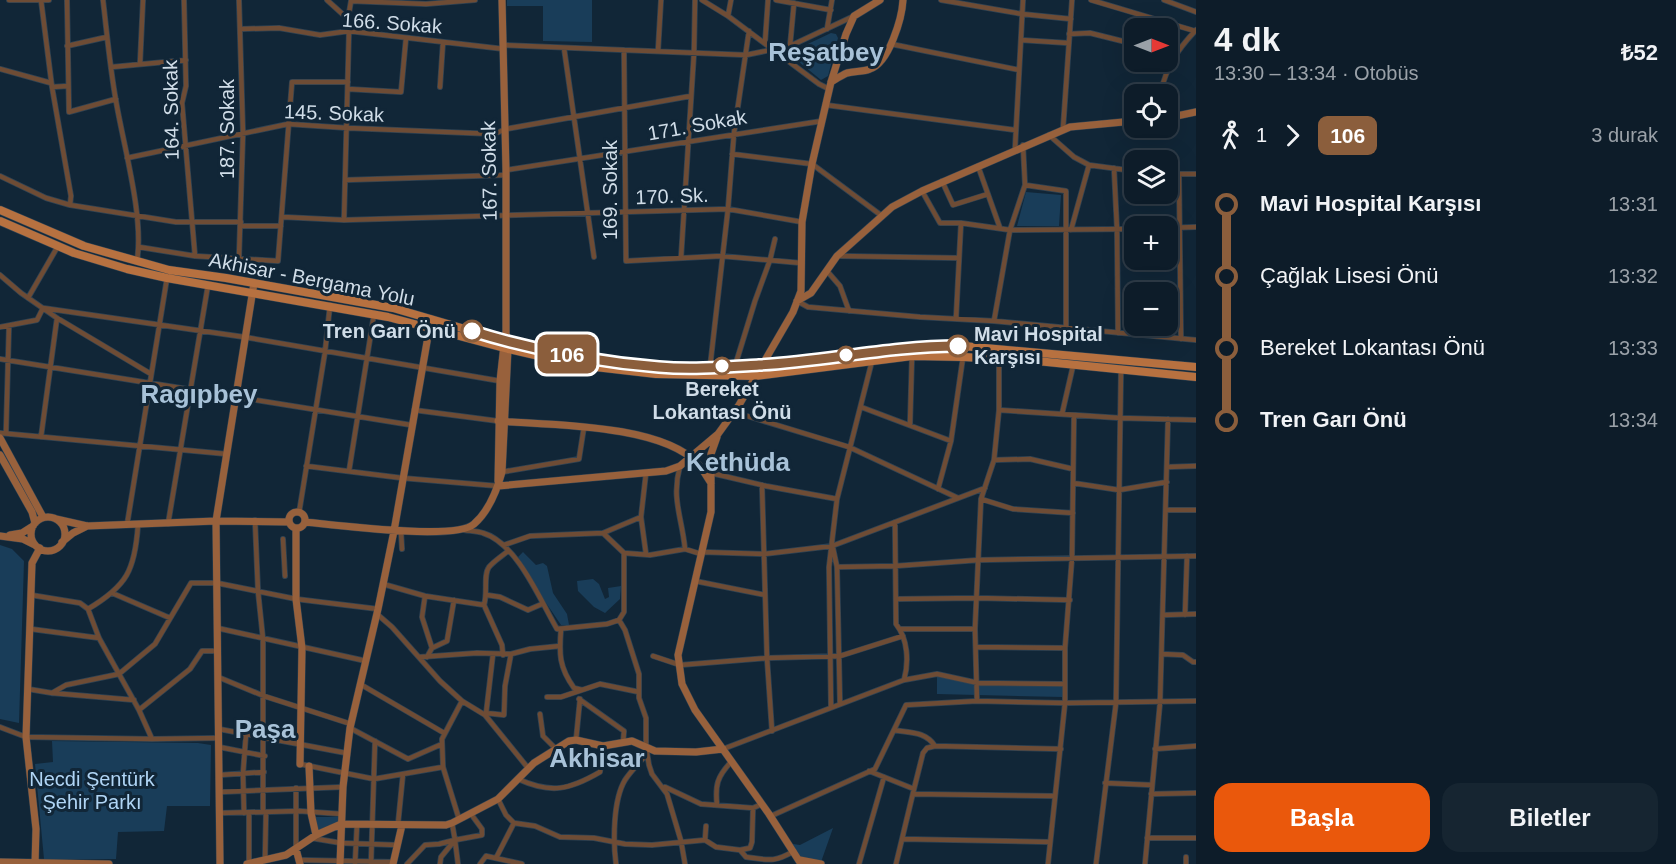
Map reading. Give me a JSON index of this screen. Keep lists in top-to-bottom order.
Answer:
{
  "streets": {
    "main road": ["Akhisar - Bergama Yolu"],
    "street": [
      "166. Sokak",
      "164. Sokak",
      "145. Sokak",
      "171. Sokak",
      "187. Sokak",
      "167. Sokak",
      "169. Sokak",
      "170. Sk."
    ]
  },
  "crossings": [
    ["166. Sokak", "187. Sokak"],
    ["166. Sokak", "167. Sokak"],
    ["166. Sokak", "169. Sokak"],
    ["164. Sokak", "145. Sokak"],
    ["145. Sokak", "187. Sokak"],
    ["145. Sokak", "167. Sokak"],
    ["145. Sokak", "169. Sokak"],
    ["171. Sokak", "167. Sokak"],
    ["171. Sokak", "169. Sokak"],
    ["167. Sokak", "170. Sk."],
    ["167. Sokak", "Akhisar - Bergama Yolu"],
    ["169. Sokak", "170. Sk."]
  ],
  "districts": [
    "Reşatbey",
    "Ragıpbey",
    "Kethüda",
    "Paşa",
    "Akhisar"
  ],
  "parks": ["Necdi Şentürk Şehir Parkı"],
  "places": ["Tren Garı Önü", "Mavi Hospital Karşısı", "Bereket Lokantası Önü"],
  "lines": ["bus line 106"],
  "north": "right",
  "page": {
    "on_map": "106",
    "heading": ["4 dk", "13:30 – 13:34 · Otobüs", "₺52"],
    "map_buttons": ["+", "−"],
    "legs": ["1", "106", "3 durak"],
    "list": [
      {
        "name": "Mavi Hospital Karşısı",
        "value": "13:31"
      },
      {
        "name": "Çağlak Lisesi Önü",
        "value": "13:32"
      },
      {
        "name": "Bereket Lokantası Önü",
        "value": "13:33"
      },
      {
        "name": "Tren Garı Önü",
        "value": "13:34"
      }
    ],
    "buttons": ["Başla", "Biletler"]
  }
}
